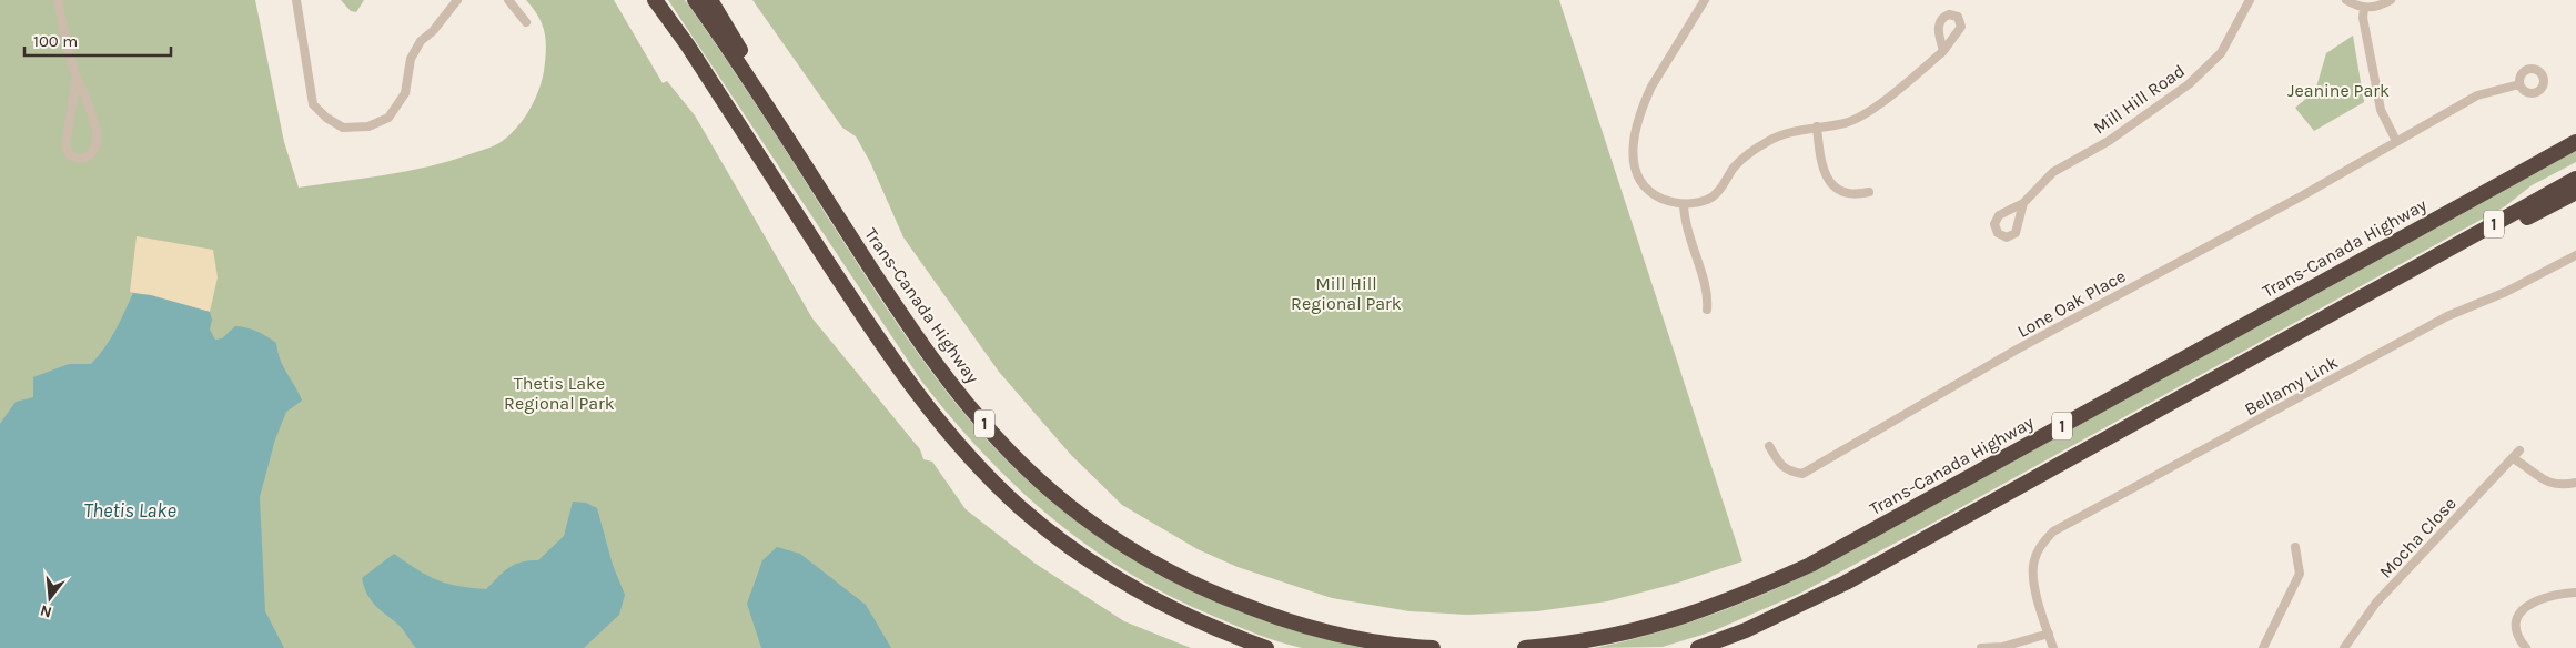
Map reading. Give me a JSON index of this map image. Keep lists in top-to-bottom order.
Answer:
{
  "streets": {
    "highway": ["1", "Trans-Canada Highway"],
    "street": [
      "Mill Hill Road",
      "Lone Oak Place",
      "Bellamy Link",
      "Mocha Close"
    ]
  },
  "water": ["Thetis Lake"],
  "parks": ["Jeanine Park", "Mill Hill Regional Park", "Thetis Lake Regional Park"],
  "scale_bar": "100 m",
  "north": "bottom"
}
